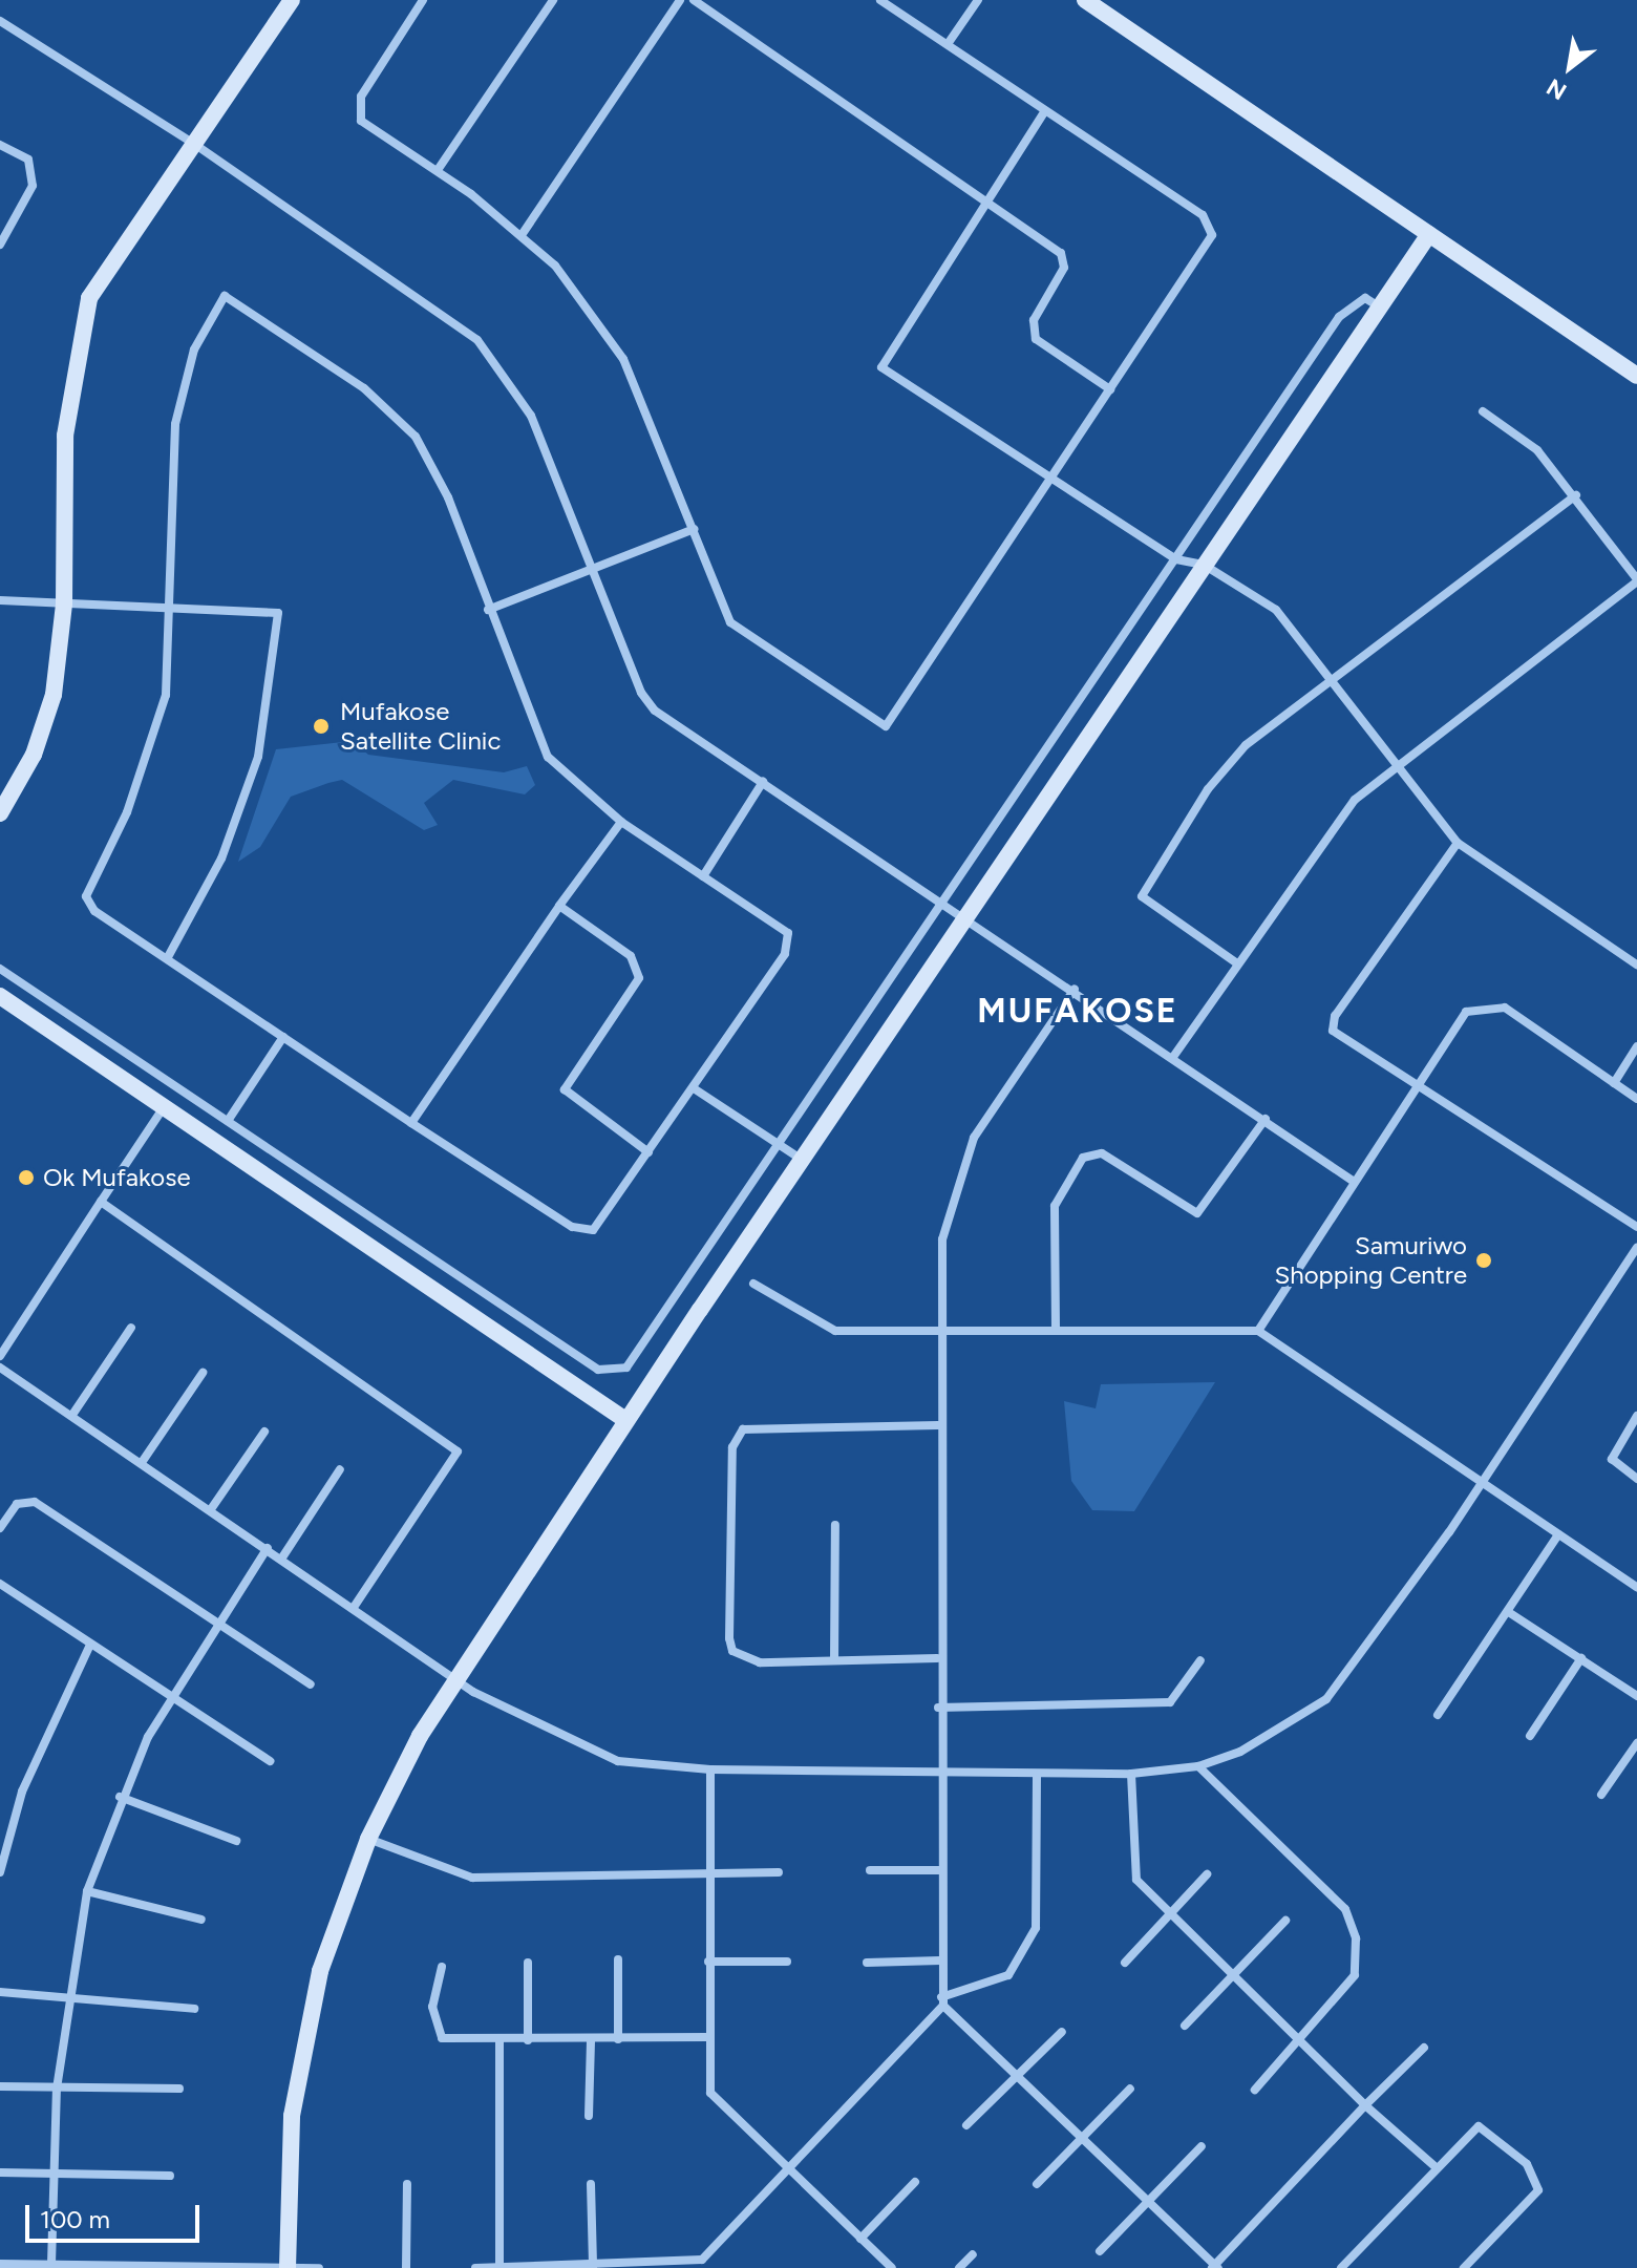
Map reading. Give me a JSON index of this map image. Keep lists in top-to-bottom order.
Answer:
{
  "districts": ["MUFAKOSE"],
  "places": ["Mufakose Satellite Clinic", "Ok Mufakose", "Samuriwo Shopping Centre"],
  "scale_bar": "100 m",
  "north": "bottom left"
}
